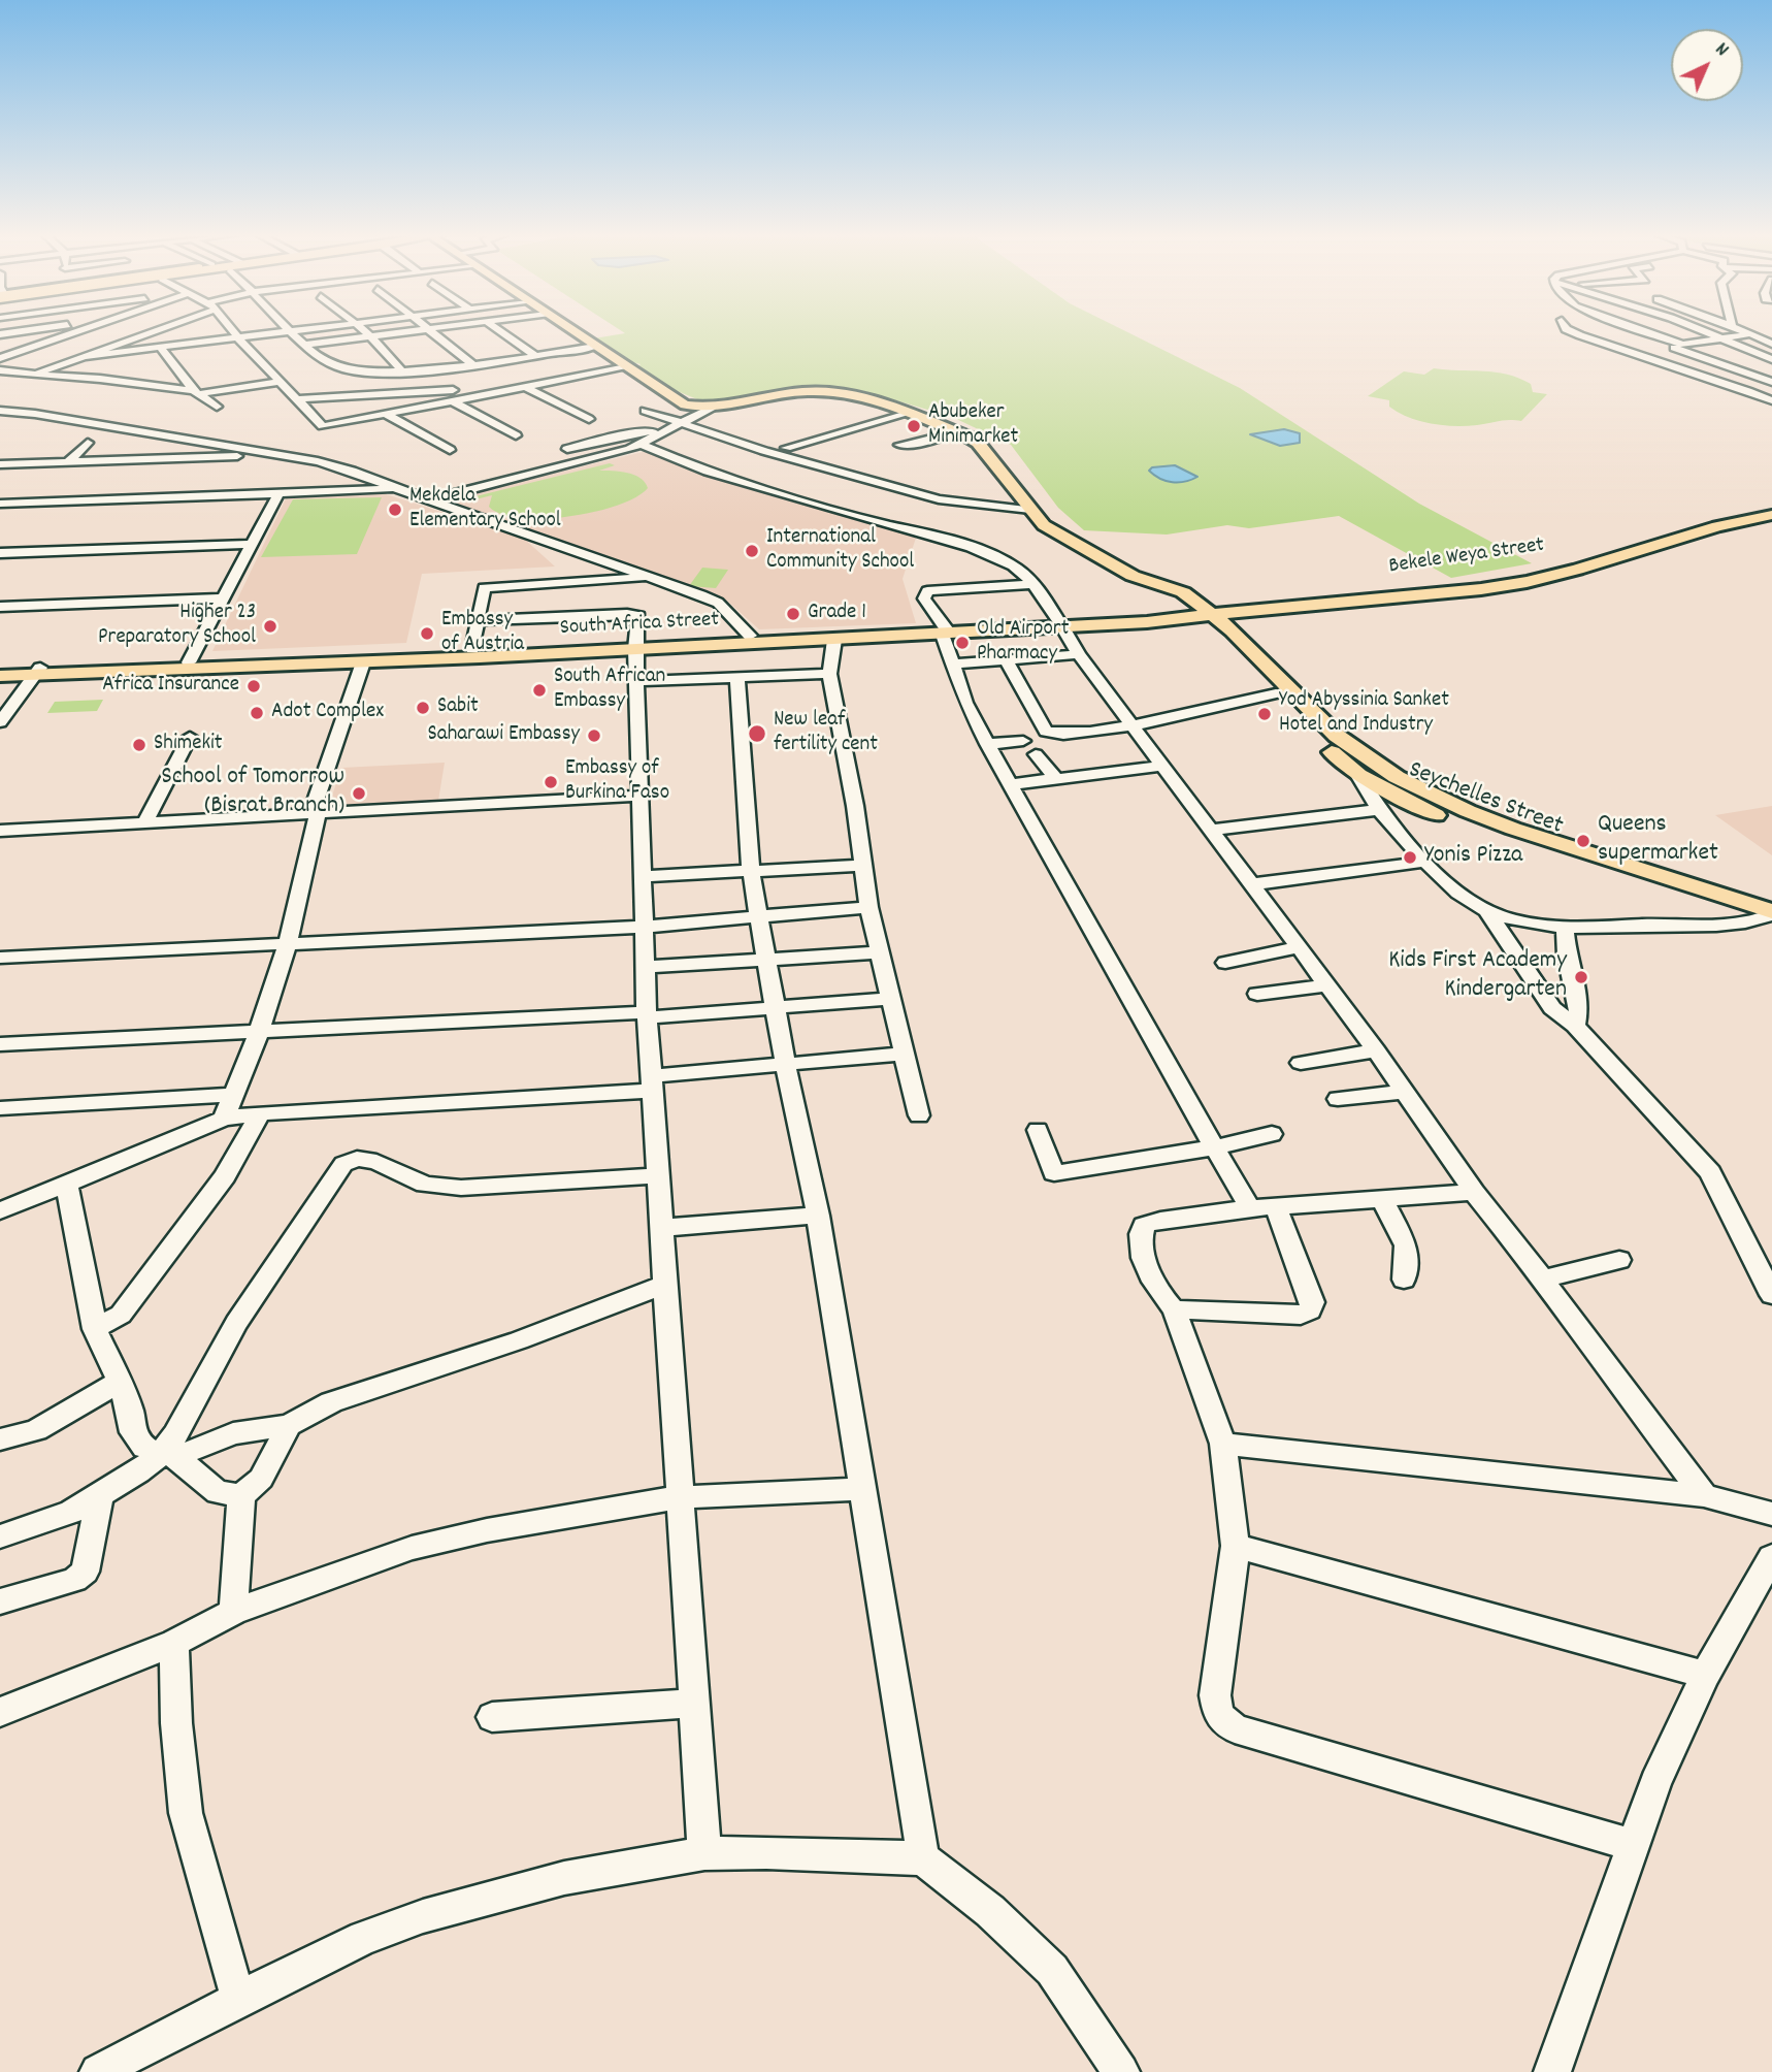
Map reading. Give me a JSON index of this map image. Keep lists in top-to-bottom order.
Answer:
{
  "streets": {
    "main road": ["Bekele Weya Street", "South Africa Street", "Seychelles Street"]
  },
  "crossings": [
    ["Bekele Weya Street", "South Africa Street"],
    ["Bekele Weya Street", "Seychelles Street"],
    ["South Africa Street", "Seychelles Street"]
  ],
  "places": [
    "Abubeker Minimarket",
    "Mekdela Elementary School",
    "International Community School",
    "Grade 1",
    "Higher 23 Preparatory School",
    "Embassy of Austria",
    "Old Airport Pharmacy",
    "Africa Insurance",
    "South African Embassy",
    "Sabit",
    "Adot Complex",
    "Yod Abyssinia Sanket Hotel and Industry",
    "New leaf fertility cent",
    "Saharawi Embassy",
    "Shimekit",
    "Embassy of Burkina Faso",
    "School of Tomorrow (Bisrat Branch)",
    "Queens supermarket",
    "Yonis Pizza",
    "Kids First Academy Kindergarten"
  ],
  "north": "top right"
}
